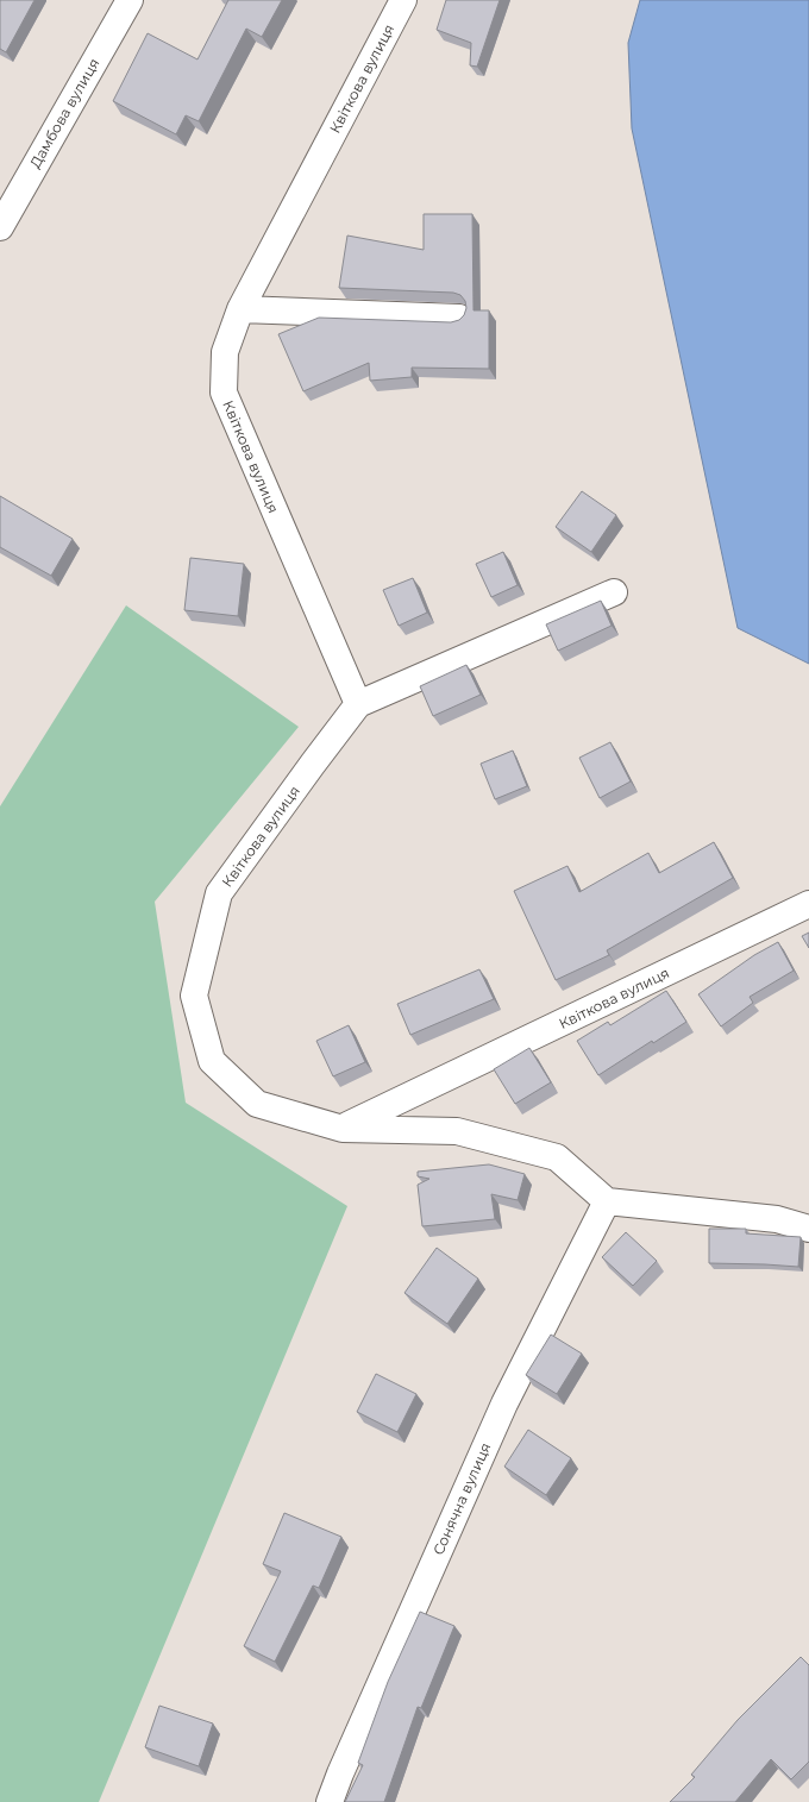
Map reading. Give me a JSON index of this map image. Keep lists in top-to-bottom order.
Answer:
{
  "streets": {
    "street": ["Квіткова вулиця", "Дамбова вулиця", "Сонячна вулиця"]
  },
  "crossings": [
    ["Квіткова вулиця", "Сонячна вулиця"]
  ]
}
